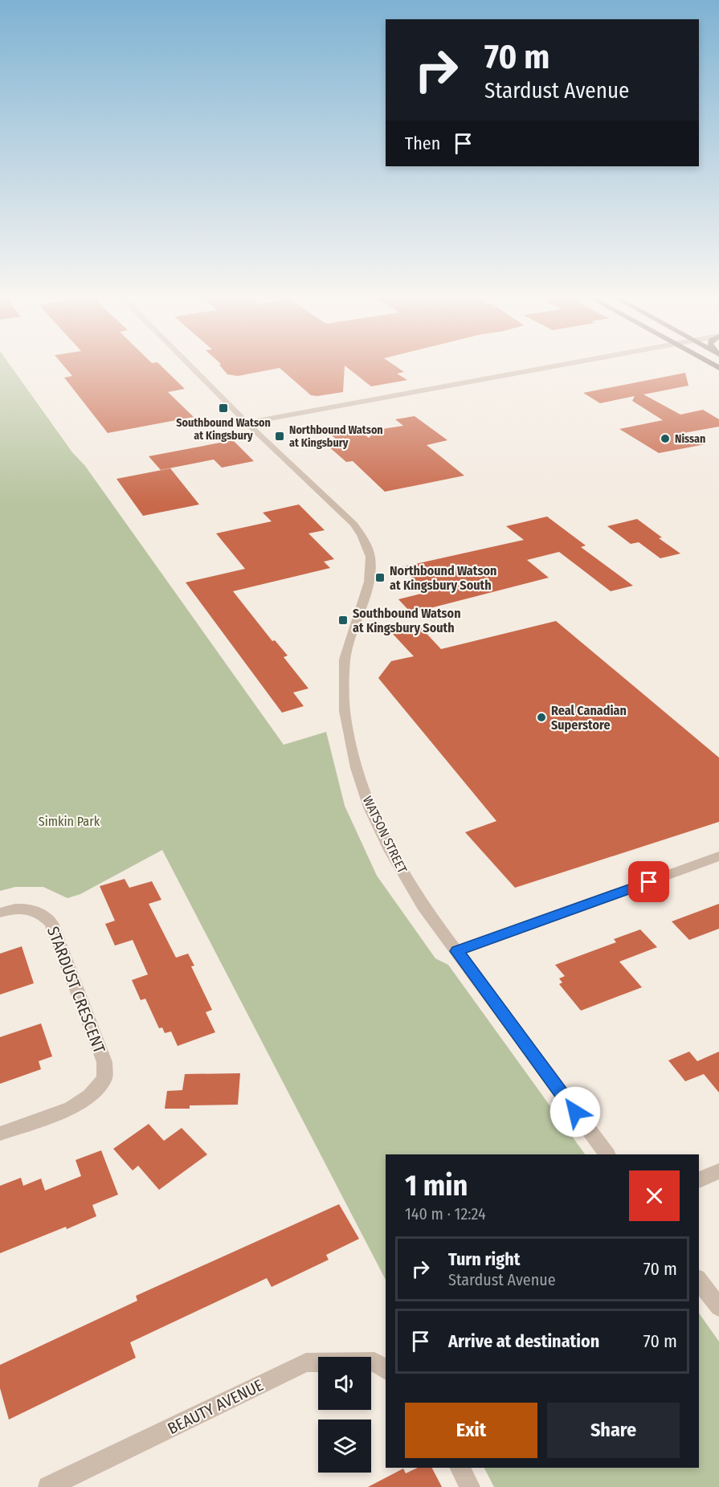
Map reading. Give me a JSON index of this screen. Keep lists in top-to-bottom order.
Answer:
{
  "streets": {
    "street": ["WATSON STREET", "STARDUST CRESCENT", "BEAUTY AVENUE"]
  },
  "parks": ["Simkin Park"],
  "places": {
    "transit": [
      "Southbound Watson at Kingsbury",
      "Northbound Watson at Kingsbury",
      "Northbound Watson at Kingsbury South",
      "Southbound Watson at Kingsbury South"
    ],
    "other": ["Nissan", "Real Canadian Superstore"]
  },
  "page": {
    "turn": ["70 m", "Stardust Avenue"],
    "then": "Then",
    "heading": ["1 min", "140 m · 12:24"],
    "list": [
      {
        "name": "Turn right",
        "note": "Stardust Avenue",
        "value": "70 m"
      },
      {
        "name": "Arrive at destination",
        "value": "70 m"
      }
    ],
    "buttons": ["Exit", "Share"]
  }
}
